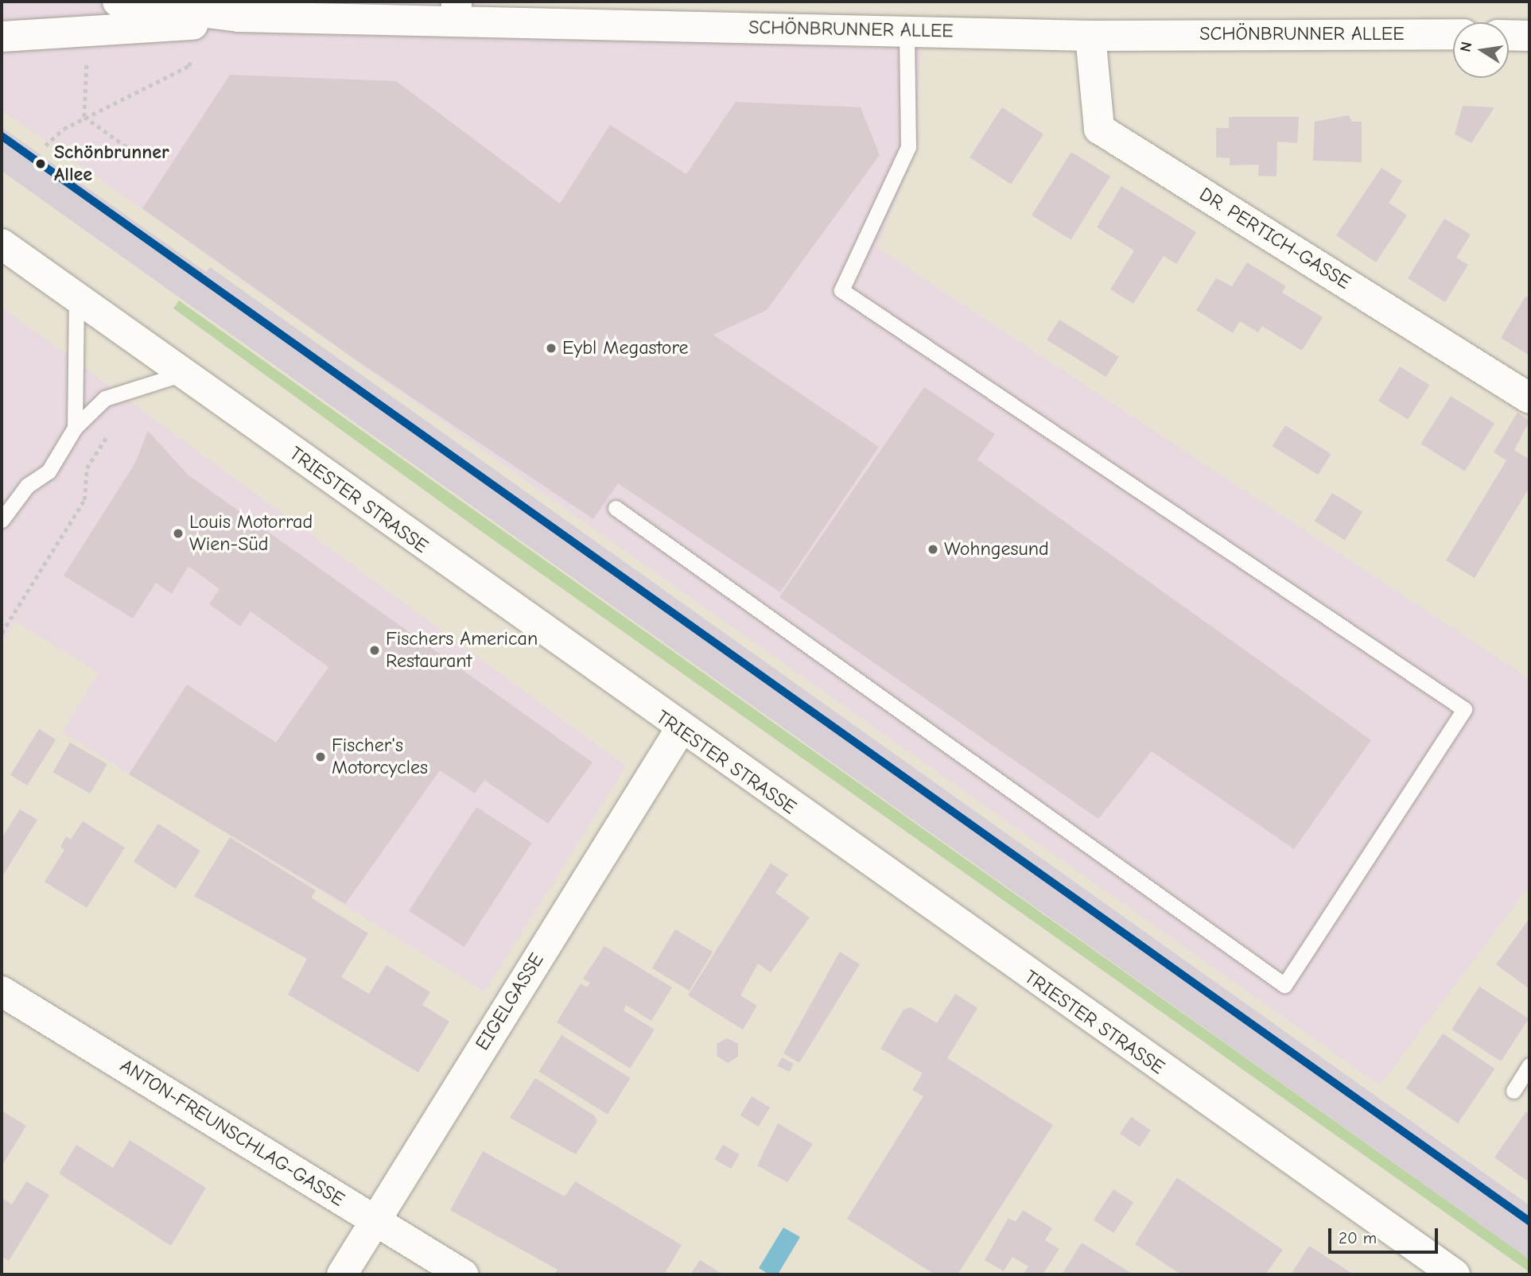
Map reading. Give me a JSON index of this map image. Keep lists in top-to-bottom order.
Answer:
{
  "streets": {
    "main road": [
      "SCHÖNBRUNNER ALLEE",
      "DR. PERTICH-GASSE",
      "TRIESTER STRASSE",
      "EIGELGASSE",
      "ANTON-FREUNSCHLAG-GASSE"
    ]
  },
  "crossings": [
    ["SCHÖNBRUNNER ALLEE", "DR. PERTICH-GASSE"],
    ["TRIESTER STRASSE", "EIGELGASSE"],
    ["EIGELGASSE", "ANTON-FREUNSCHLAG-GASSE"]
  ],
  "places": [
    "Schönbrunner Allee",
    "Eybl Megastore",
    "Louis Motorrad Wien-Süd",
    "Wohngesund",
    "Fischers American Restaurant",
    "Fischer's Motorcycles"
  ],
  "scale_bar": "20 m",
  "north": "left"
}
